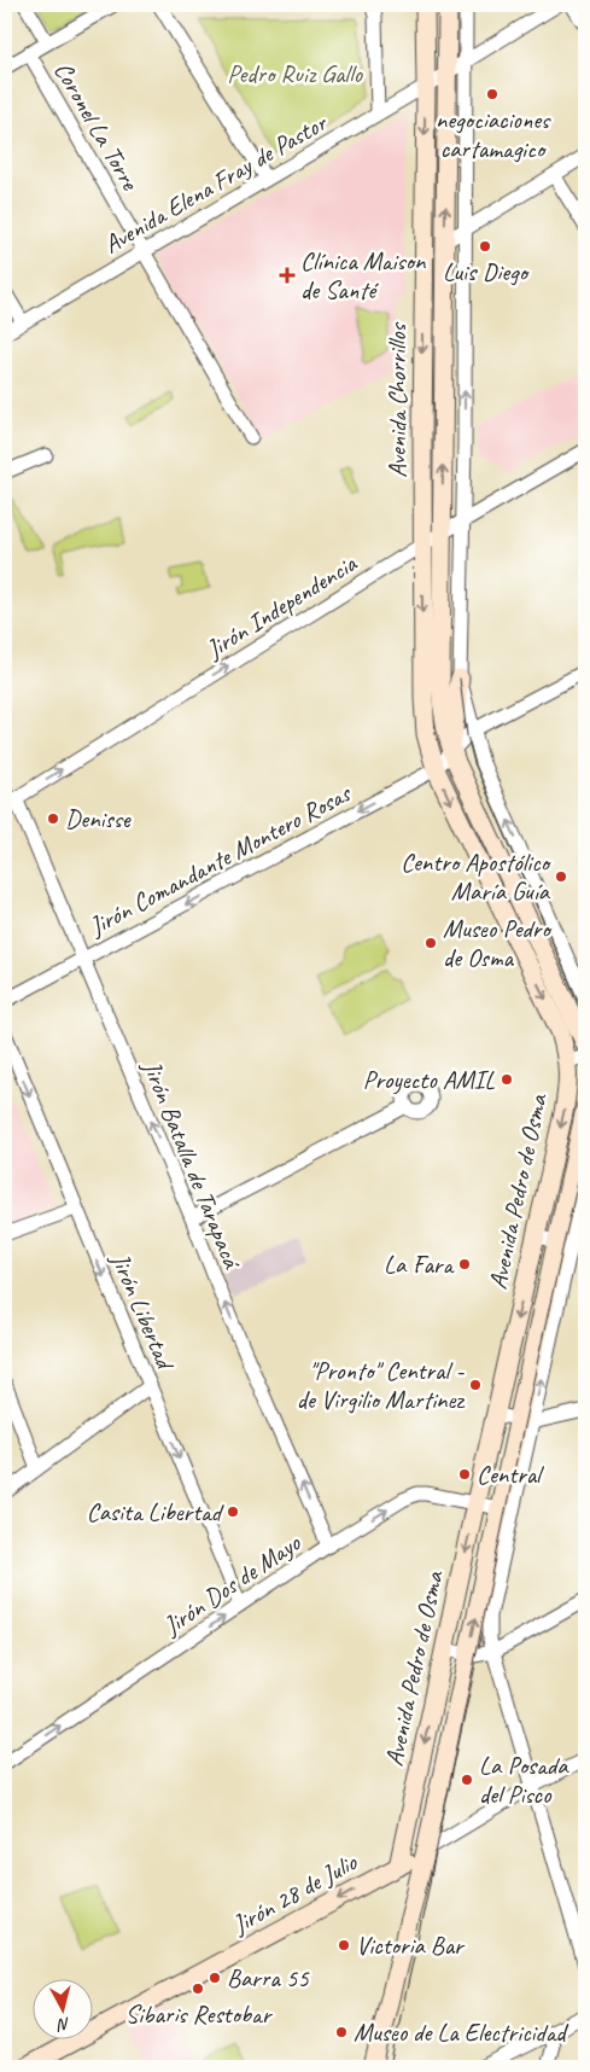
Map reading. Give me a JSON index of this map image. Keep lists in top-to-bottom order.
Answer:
{
  "streets": {
    "main road": ["Avenida Chorrillos", "Avenida Pedro de Osma", "Jirón 28 de Julio"],
    "street": [
      "Coronel La Torre",
      "Avenida Elena Fray de Pastor",
      "Jirón Independencia",
      "Jirón Comandante Montero Rosas",
      "Jirón Batalla de Tarapacá",
      "Jirón Libertad",
      "Jirón Dos de Mayo"
    ]
  },
  "crossings": [
    ["Coronel La Torre", "Avenida Elena Fray de Pastor"],
    ["Avenida Elena Fray de Pastor", "Avenida Chorrillos"],
    ["Avenida Chorrillos", "Jirón Independencia"],
    ["Avenida Chorrillos", "Avenida Pedro de Osma"],
    ["Jirón Independencia", "Jirón Batalla de Tarapacá"],
    ["Jirón Independencia", "Avenida Pedro de Osma"],
    ["Jirón Comandante Montero Rosas", "Jirón Batalla de Tarapacá"],
    ["Jirón Comandante Montero Rosas", "Avenida Pedro de Osma"],
    ["Jirón Batalla de Tarapacá", "Jirón Dos de Mayo"],
    ["Avenida Pedro de Osma", "Jirón Dos de Mayo"],
    ["Avenida Pedro de Osma", "Jirón 28 de Julio"],
    ["Jirón Libertad", "Jirón Dos de Mayo"]
  ],
  "one_way": [
    "Jirón Independencia",
    "Jirón Comandante Montero Rosas",
    "Jirón Batalla de Tarapacá",
    "Jirón Libertad",
    "Jirón Dos de Mayo",
    "Jirón 28 de Julio"
  ],
  "parks": ["Pedro Ruiz Gallo"],
  "places": {
    "other": [
      "negociaciones cartamagico",
      "Luis Diego",
      "Denisse",
      "Centro Apostólico María Guía",
      "Museo Pedro de Osma",
      "Proyecto AMIL",
      "La Fara",
      "\"Pronto\" Central - de Virgilio Martinez",
      "Central",
      "Casita Libertad",
      "La Posada del Pisco",
      "Victoria Bar",
      "Barra 55",
      "Sibaris Restobar",
      "Museo de La Electricidad"
    ],
    "health": ["Clínica Maison de Santé"]
  },
  "north": "bottom"
}
